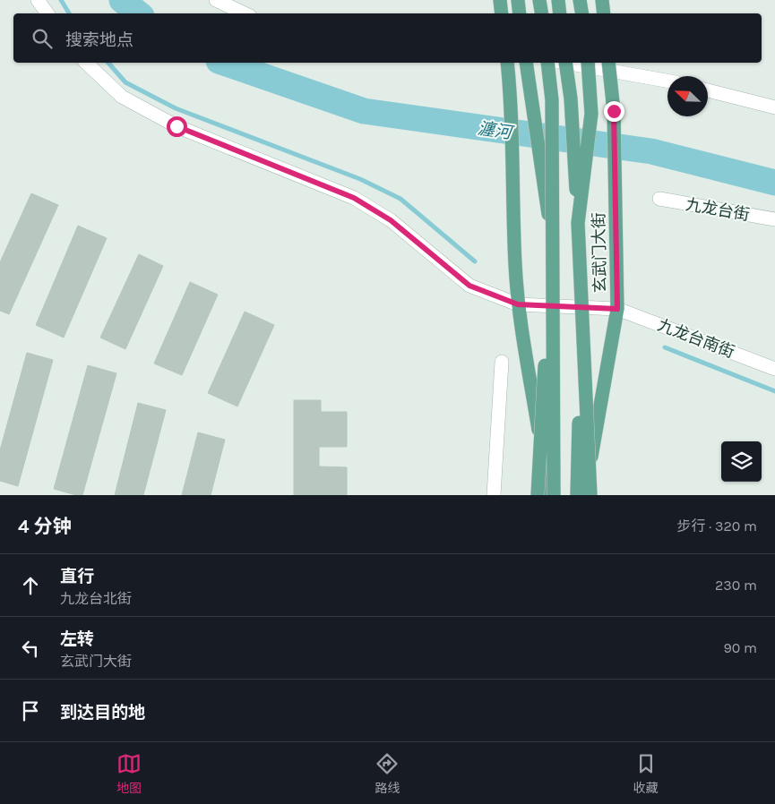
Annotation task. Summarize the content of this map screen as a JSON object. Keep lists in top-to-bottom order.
{
  "streets": {
    "main road": ["玄武门大街"],
    "street": ["九龙台街", "九龙台南街"]
  },
  "crossings": [
    ["玄武门大街", "九龙台南街"]
  ],
  "water": ["瀍河"],
  "north": "top left",
  "page": {
    "search": "搜索地点",
    "heading": ["4 分钟", "步行 · 320 m"],
    "list": [
      ["直行", "九龙台北街", "230 m"],
      ["左转", "玄武门大街", "90 m"],
      "到达目的地"
    ],
    "nav": ["地图", "路线", "收藏"]
  }
}
